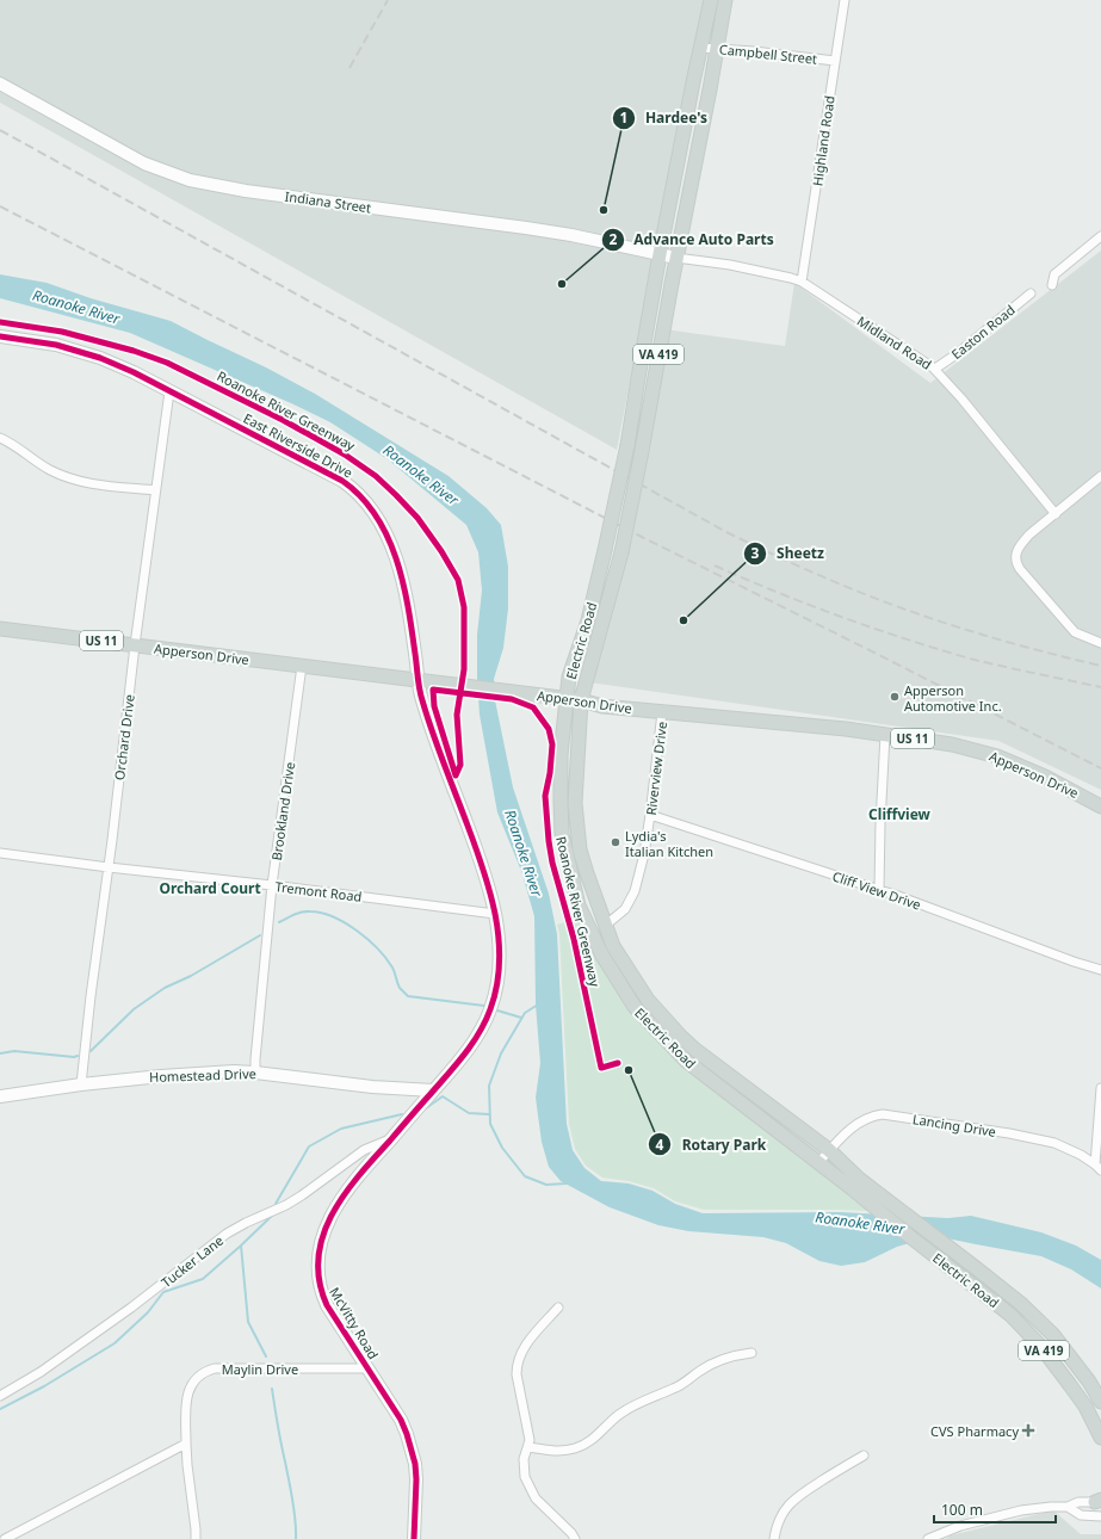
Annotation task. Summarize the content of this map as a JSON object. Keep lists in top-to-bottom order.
{
  "streets": {
    "main road": [
      "VA 419",
      "US 11",
      "Electric Road",
      "Apperson Drive"
    ],
    "street": [
      "Campbell Street",
      "Highland Road",
      "Indiana Street",
      "Easton Road",
      "Midland Road",
      "East Riverside Drive",
      "Orchard Drive",
      "Riverview Drive",
      "Brookland Drive",
      "Cliff View Drive",
      "Tremont Road",
      "Homestead Drive",
      "Lancing Drive",
      "Tucker Lane",
      "McVitty Road",
      "Maylin Drive"
    ],
    "cycle path": ["Roanoke River Greenway"]
  },
  "crossings": [
    ["Campbell Street", "Highland Road"],
    ["Campbell Street", "VA 419"],
    ["Highland Road", "Midland Road"],
    ["Indiana Street", "Midland Road"],
    ["Indiana Street", "VA 419"],
    ["Indiana Street", "Electric Road"],
    ["Easton Road", "Midland Road"],
    ["Midland Road", "VA 419"],
    ["Midland Road", "Electric Road"],
    ["VA 419", "Electric Road"],
    ["East Riverside Drive", "Apperson Drive"],
    ["East Riverside Drive", "Orchard Drive"],
    ["East Riverside Drive", "Tremont Road"],
    ["East Riverside Drive", "Homestead Drive"],
    ["East Riverside Drive", "McVitty Road"],
    ["Electric Road", "Apperson Drive"],
    ["Electric Road", "Riverview Drive"],
    ["Electric Road", "Lancing Drive"],
    ["Apperson Drive", "Orchard Drive"],
    ["Apperson Drive", "Riverview Drive"],
    ["Apperson Drive", "Brookland Drive"],
    ["Orchard Drive", "Tremont Road"],
    ["Orchard Drive", "Homestead Drive"],
    ["Riverview Drive", "Cliff View Drive"],
    ["Brookland Drive", "Tremont Road"],
    ["Brookland Drive", "Homestead Drive"],
    ["Homestead Drive", "McVitty Road"],
    ["Tucker Lane", "McVitty Road"],
    ["McVitty Road", "Maylin Drive"]
  ],
  "districts": ["Cliffview", "Orchard Court"],
  "water": ["Roanoke River"],
  "places": {
    "other": [
      "Hardee's",
      "Advance Auto Parts",
      "Sheetz",
      "Apperson Automotive Inc.",
      "Lydia's Italian Kitchen",
      "Rotary Park"
    ],
    "health": ["CVS Pharmacy"]
  },
  "scale_bar": "100 m"
}
